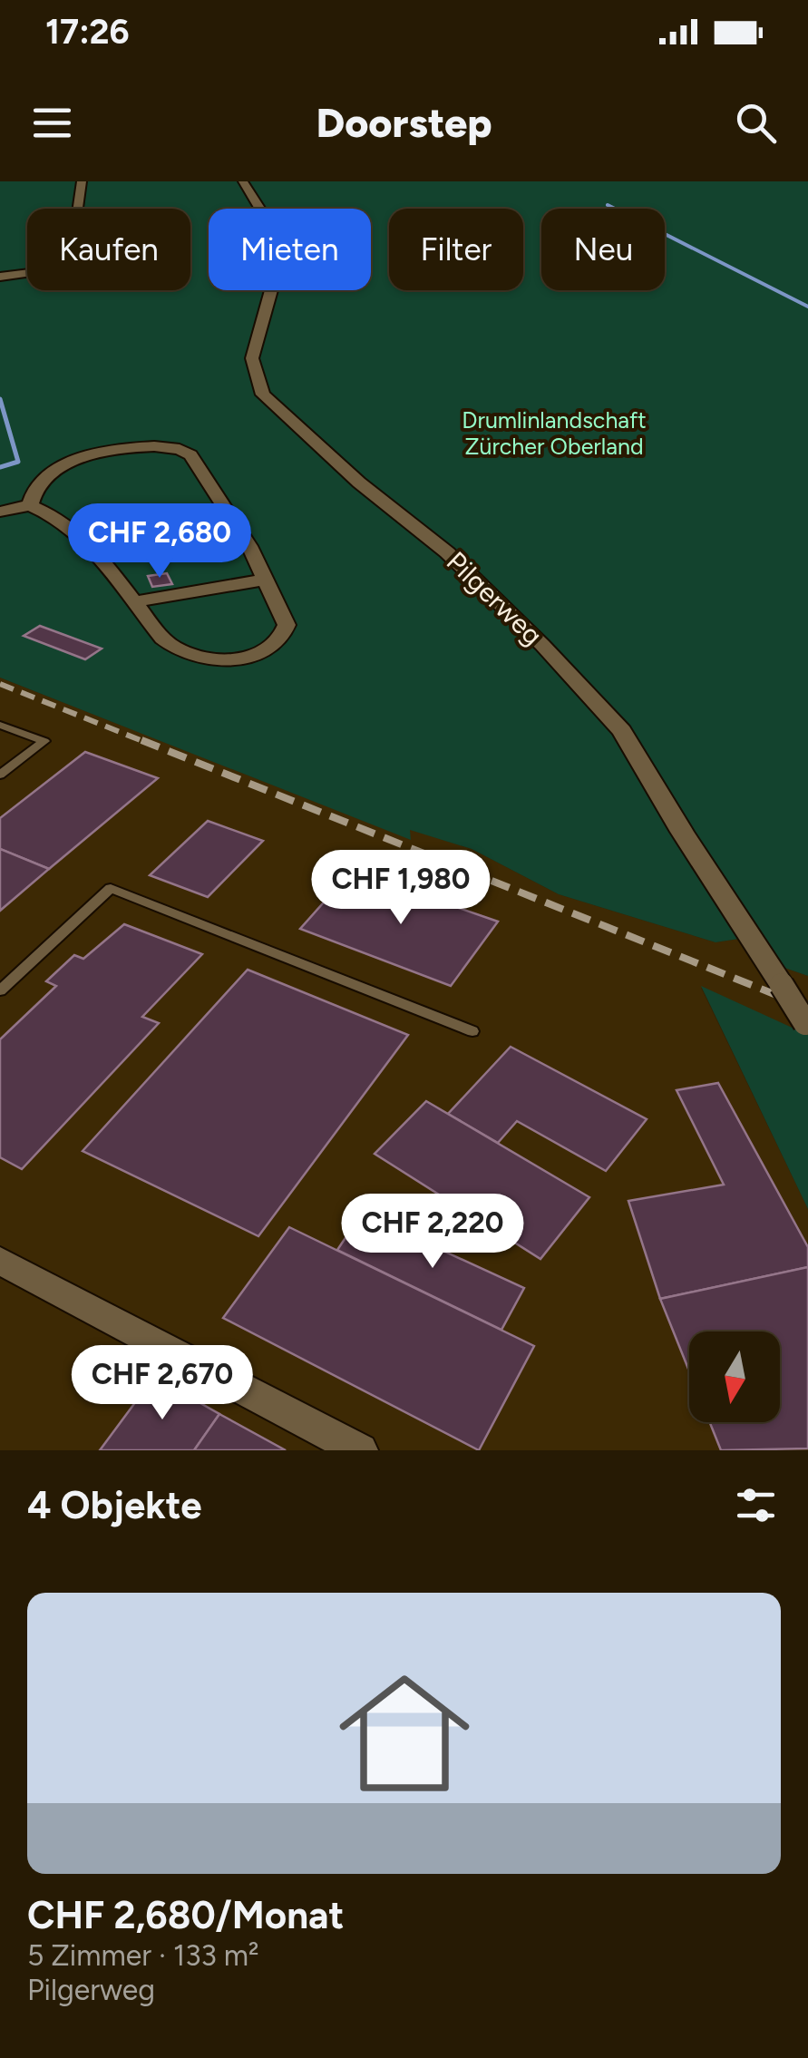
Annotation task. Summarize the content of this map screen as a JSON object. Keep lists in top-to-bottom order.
{
  "streets": {
    "street": ["Pilgerweg"]
  },
  "parks": ["Drumlinlandschaft Zürcher Oberland"],
  "north": "bottom",
  "page": {
    "status": "17:26",
    "header": "Doorstep",
    "chip": [
      "Kaufen",
      "Mieten",
      "Filter",
      "Neu"
    ],
    "price": [
      "CHF 2,680",
      "CHF 1,980",
      "CHF 2,220",
      "CHF 2,670"
    ],
    "heading": "4 Objekte",
    "list": [
      {
        "name": "CHF 2,680/Monat",
        "note": "5 Zimmer · 133 m² · Pilgerweg"
      }
    ]
  }
}
